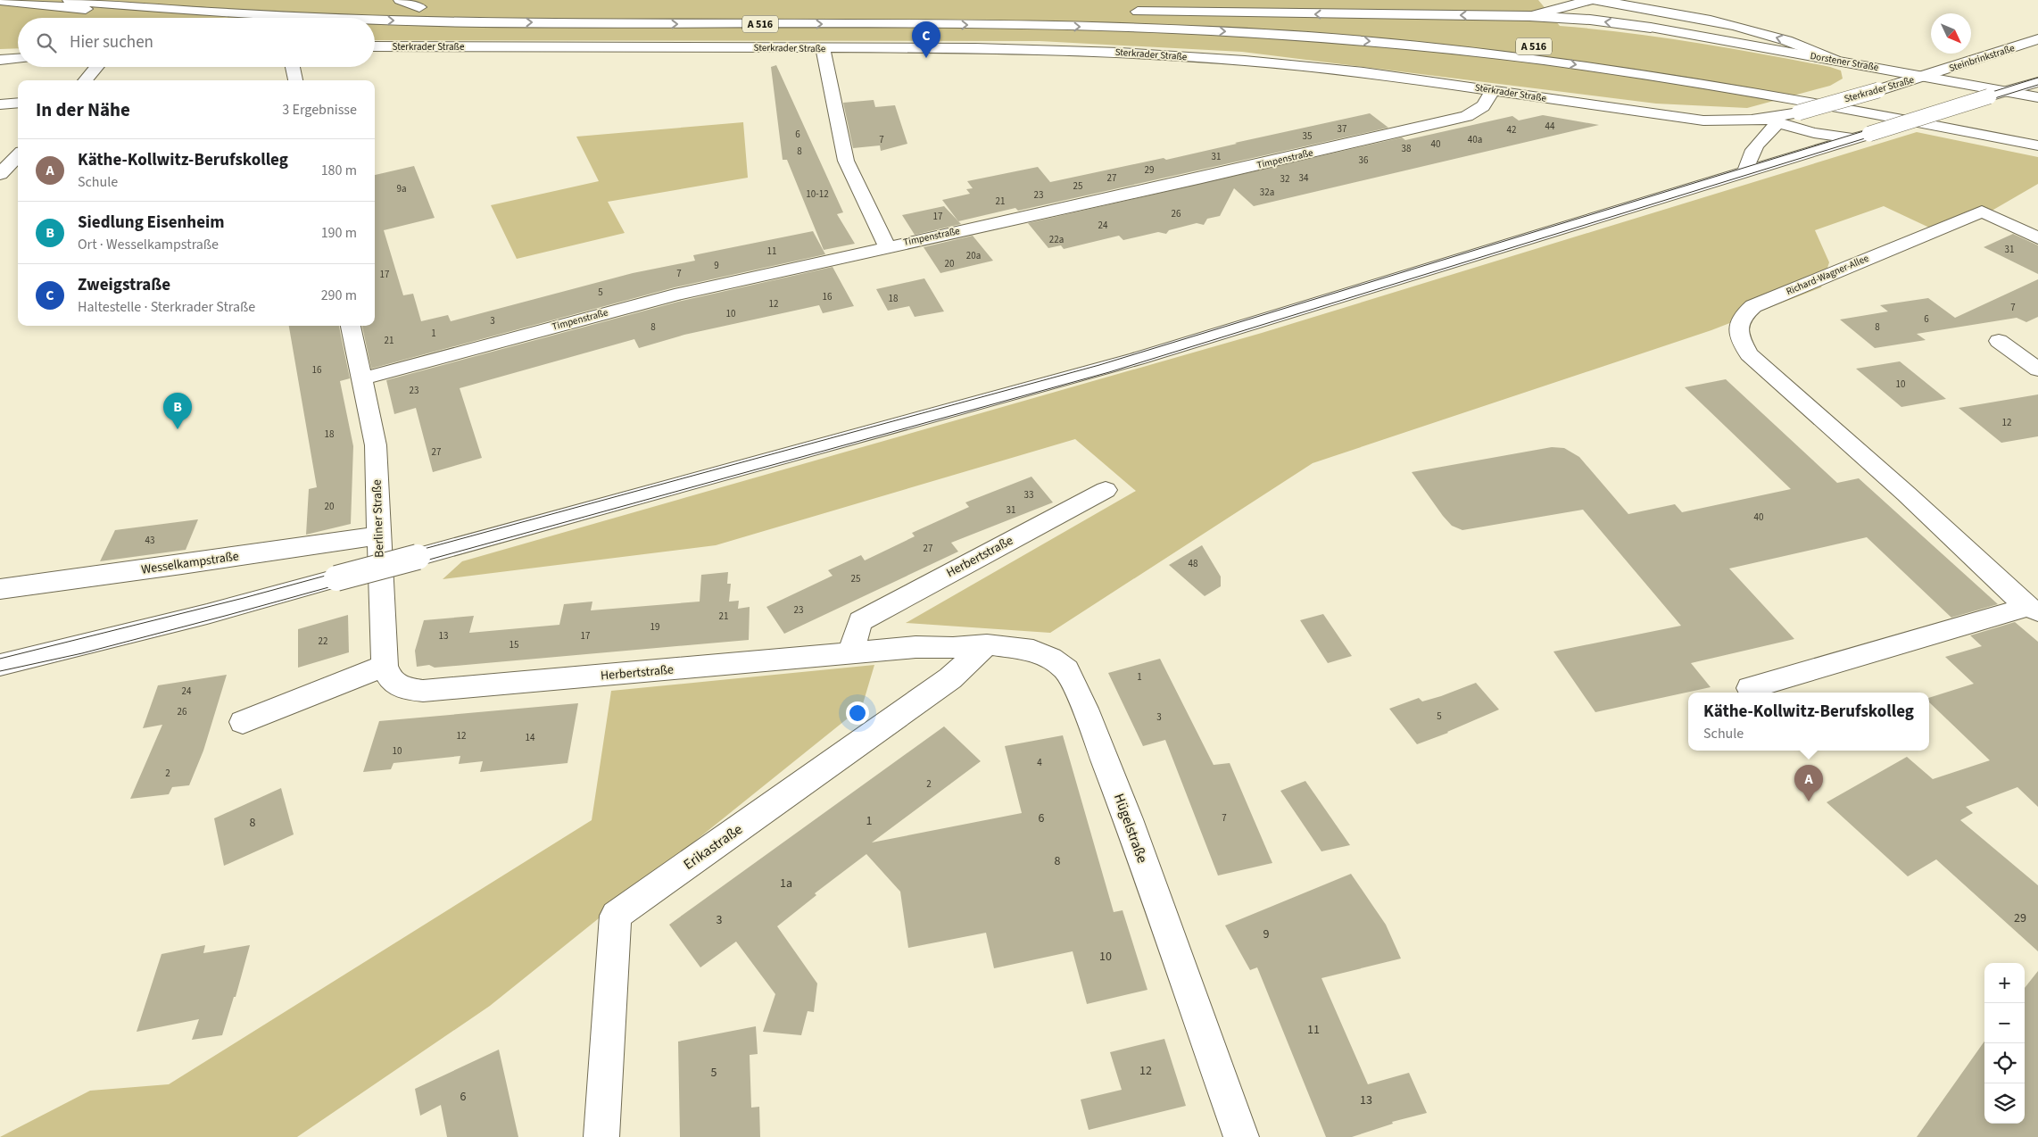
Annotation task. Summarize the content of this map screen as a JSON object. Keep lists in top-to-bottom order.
{
  "streets": {
    "main road": [
      "A 516",
      "Sterkrader Straße",
      "Steinbrinkstraße",
      "Dorstener Straße",
      "Timpenstraße",
      "Richard-Wagner-Allee",
      "Berliner Straße",
      "Herbertstraße",
      "Wesselkampstraße",
      "Hügelstraße",
      "Erikastraße"
    ]
  },
  "crossings": [
    ["Sterkrader Straße", "Steinbrinkstraße"],
    ["Sterkrader Straße", "Dorstener Straße"],
    ["Sterkrader Straße", "Timpenstraße"],
    ["Steinbrinkstraße", "Dorstener Straße"],
    ["Timpenstraße", "Berliner Straße"],
    ["Berliner Straße", "Herbertstraße"],
    ["Berliner Straße", "Wesselkampstraße"],
    ["Herbertstraße", "Hügelstraße"],
    ["Hügelstraße", "Erikastraße"]
  ],
  "house_numbers": [
    "44",
    "37",
    "42",
    "6",
    "35",
    "7",
    "40a",
    "40",
    "38",
    "8",
    "31",
    "36",
    "29",
    "27",
    "34",
    "32",
    "25",
    "9a",
    "32a",
    "10-12",
    "23",
    "21",
    "26",
    "17",
    "24",
    "22a",
    "31",
    "11",
    "20a",
    "20",
    "9",
    "7",
    "17",
    "5",
    "16",
    "18",
    "12",
    "7",
    "10",
    "6",
    "3",
    "8",
    "8",
    "1",
    "21",
    "16",
    "10",
    "23",
    "12",
    "18",
    "27",
    "33",
    "20",
    "31",
    "40",
    "43",
    "27",
    "48",
    "25",
    "23",
    "21",
    "19",
    "13",
    "17",
    "22",
    "15",
    "1",
    "24",
    "26",
    "5",
    "3",
    "12",
    "14",
    "10",
    "4",
    "2",
    "2",
    "7",
    "6",
    "1",
    "8",
    "8",
    "1a",
    "29",
    "3",
    "9",
    "10",
    "11",
    "12",
    "5",
    "6",
    "13"
  ],
  "north": "bottom right",
  "page": {
    "search": "Hier suchen",
    "pins": ["C", "B", "A"],
    "heading": ["In der Nähe", "3 Ergebnisse"],
    "list": [
      {
        "mark": "A",
        "name": "Käthe-Kollwitz-Berufskolleg",
        "note": "Schule",
        "value": "180 m"
      },
      {
        "mark": "B",
        "name": "Siedlung Eisenheim",
        "note": "Ort · Wesselkampstraße",
        "value": "190 m"
      },
      {
        "mark": "C",
        "name": "Zweigstraße",
        "note": "Haltestelle · Sterkrader Straße",
        "value": "290 m"
      }
    ],
    "popup": ["Käthe-Kollwitz-Berufskolleg", "Schule"],
    "map_buttons": ["+", "−"]
  }
}
